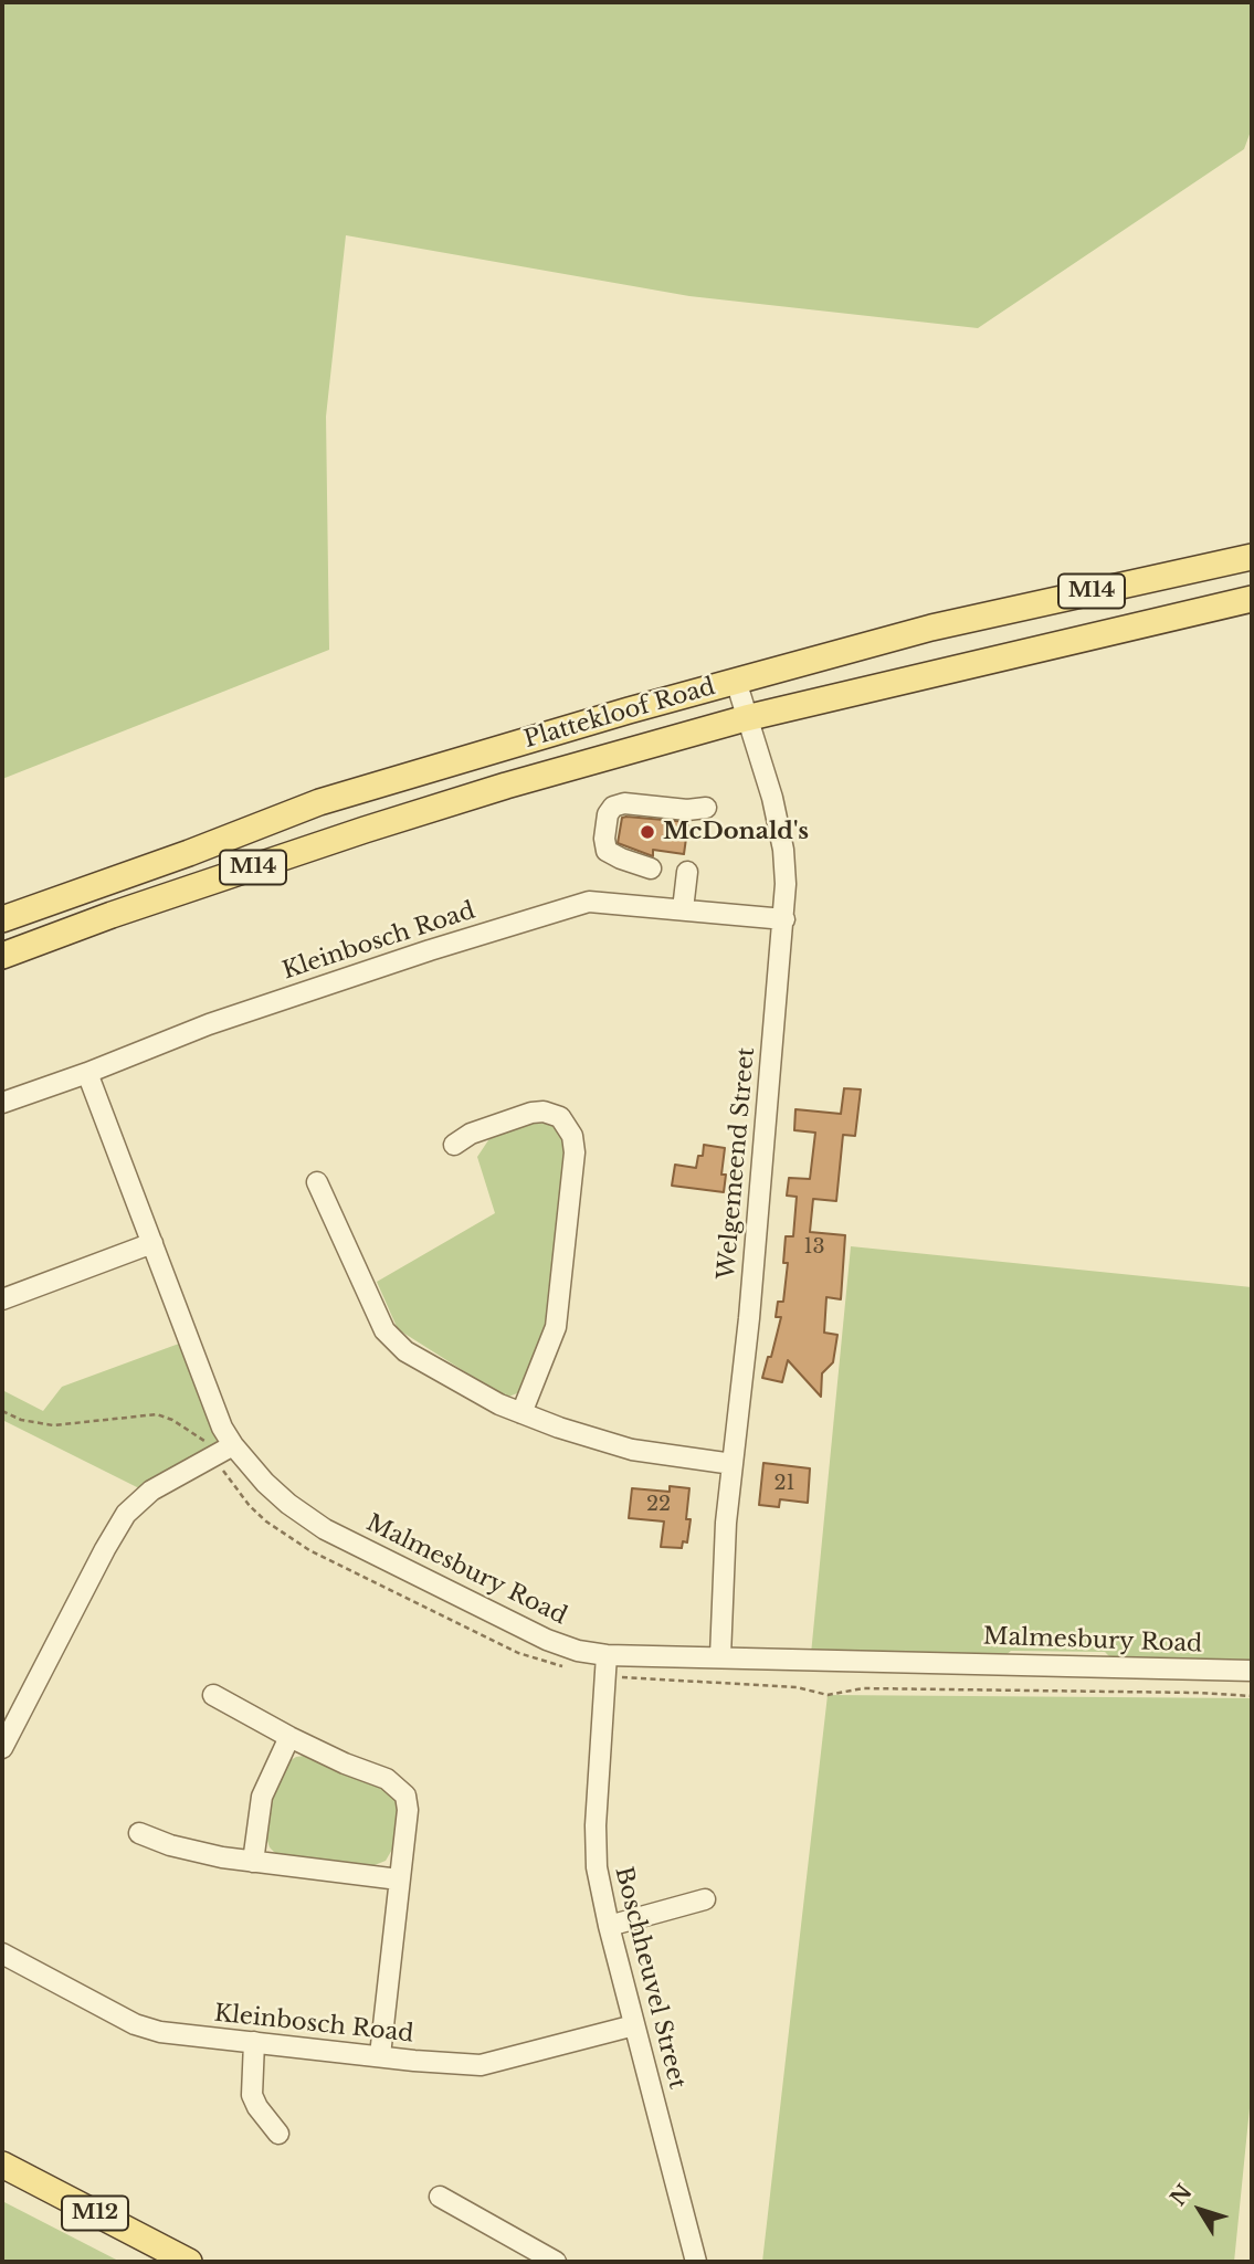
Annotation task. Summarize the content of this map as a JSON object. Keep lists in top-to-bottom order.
{
  "streets": {
    "main road": ["M14", "Plattekloof Road", "M12"],
    "street": [
      "Kleinbosch Road",
      "Welgemeend Street",
      "Malmesbury Road",
      "Boschheuvel Street"
    ]
  },
  "crossings": [
    ["Plattekloof Road", "Welgemeend Street"],
    ["Kleinbosch Road", "Welgemeend Street"],
    ["Kleinbosch Road", "Malmesbury Road"],
    ["Kleinbosch Road", "Boschheuvel Street"],
    ["Welgemeend Street", "Malmesbury Road"],
    ["Malmesbury Road", "Boschheuvel Street"]
  ],
  "places": ["McDonald's"],
  "house_numbers": ["13", "21", "22"],
  "north": "top left"
}
